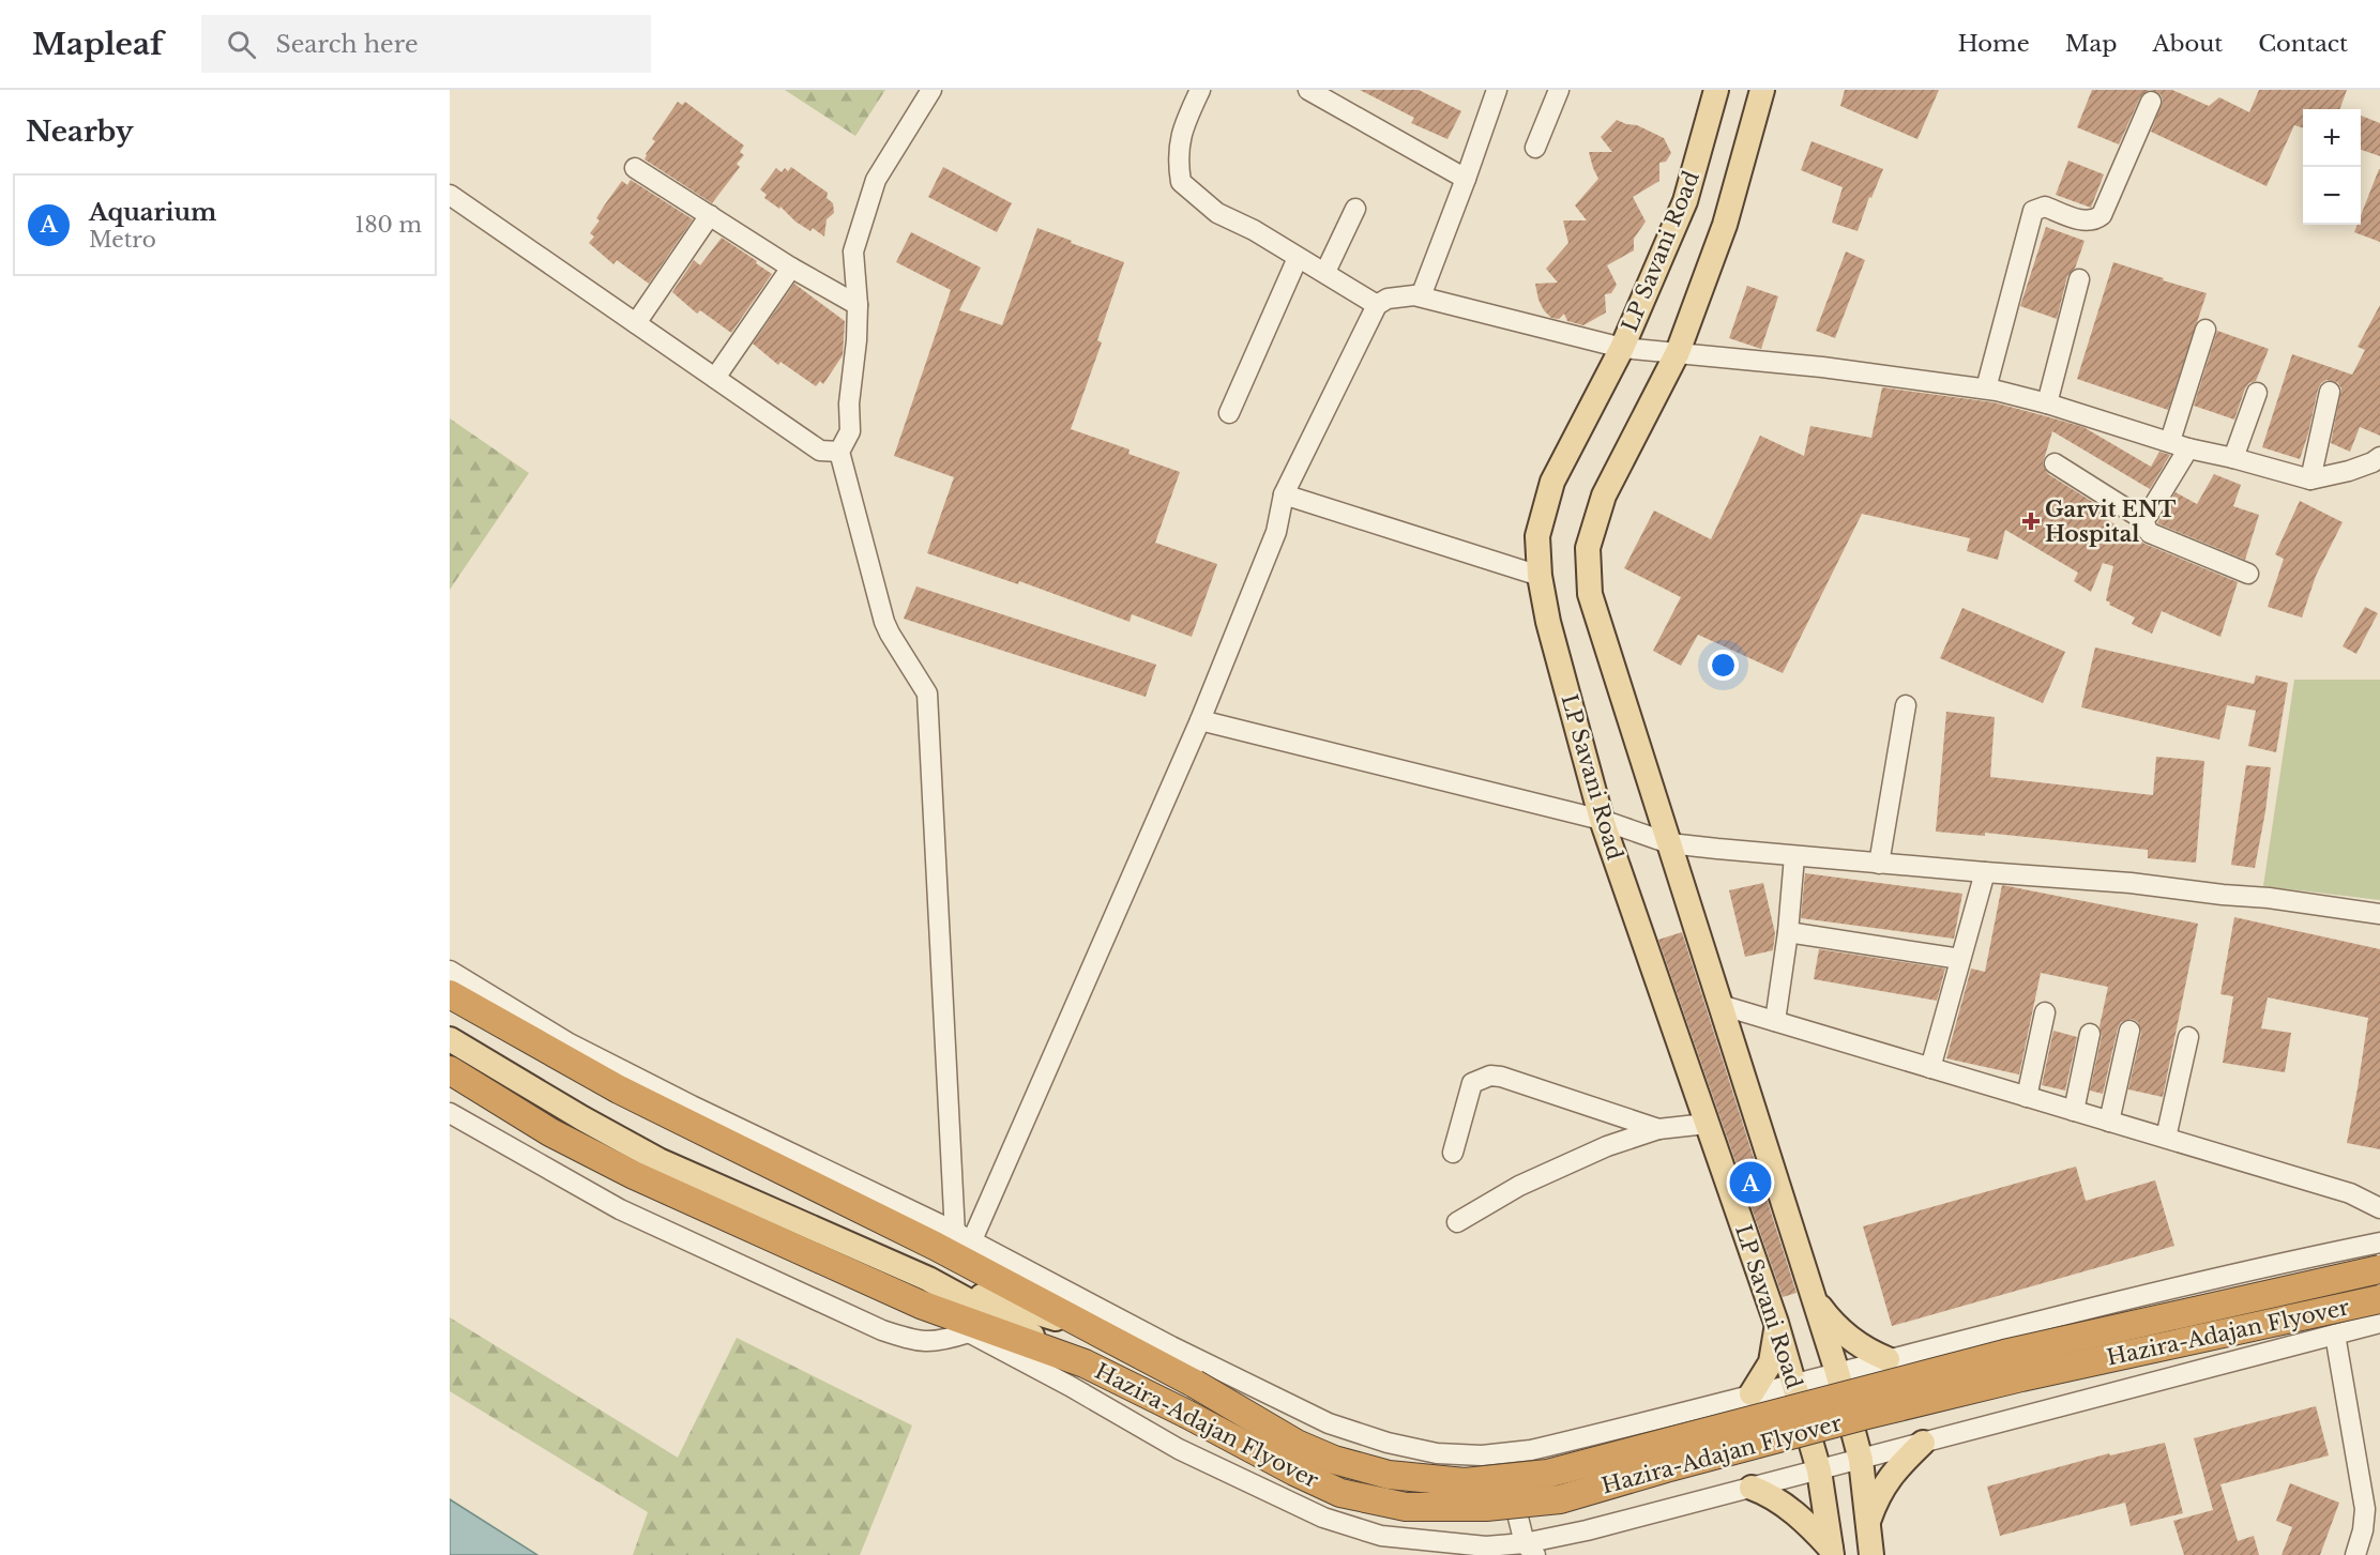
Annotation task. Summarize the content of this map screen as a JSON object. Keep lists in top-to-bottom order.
{
  "streets": {
    "highway": ["Hazira-Adajan Flyover"],
    "main road": ["LP Savani Road"]
  },
  "places": {
    "health": ["Garvit ENT Hospital"]
  },
  "page": {
    "header": "Mapleaf",
    "search": "Search here",
    "nav": [
      "Home",
      "Map",
      "About",
      "Contact"
    ],
    "heading": "Nearby",
    "map_buttons": ["+", "−"],
    "list": [
      {
        "mark": "A",
        "name": "Aquarium",
        "note": "Metro",
        "value": "180 m"
      }
    ],
    "pins": "A"
  }
}
